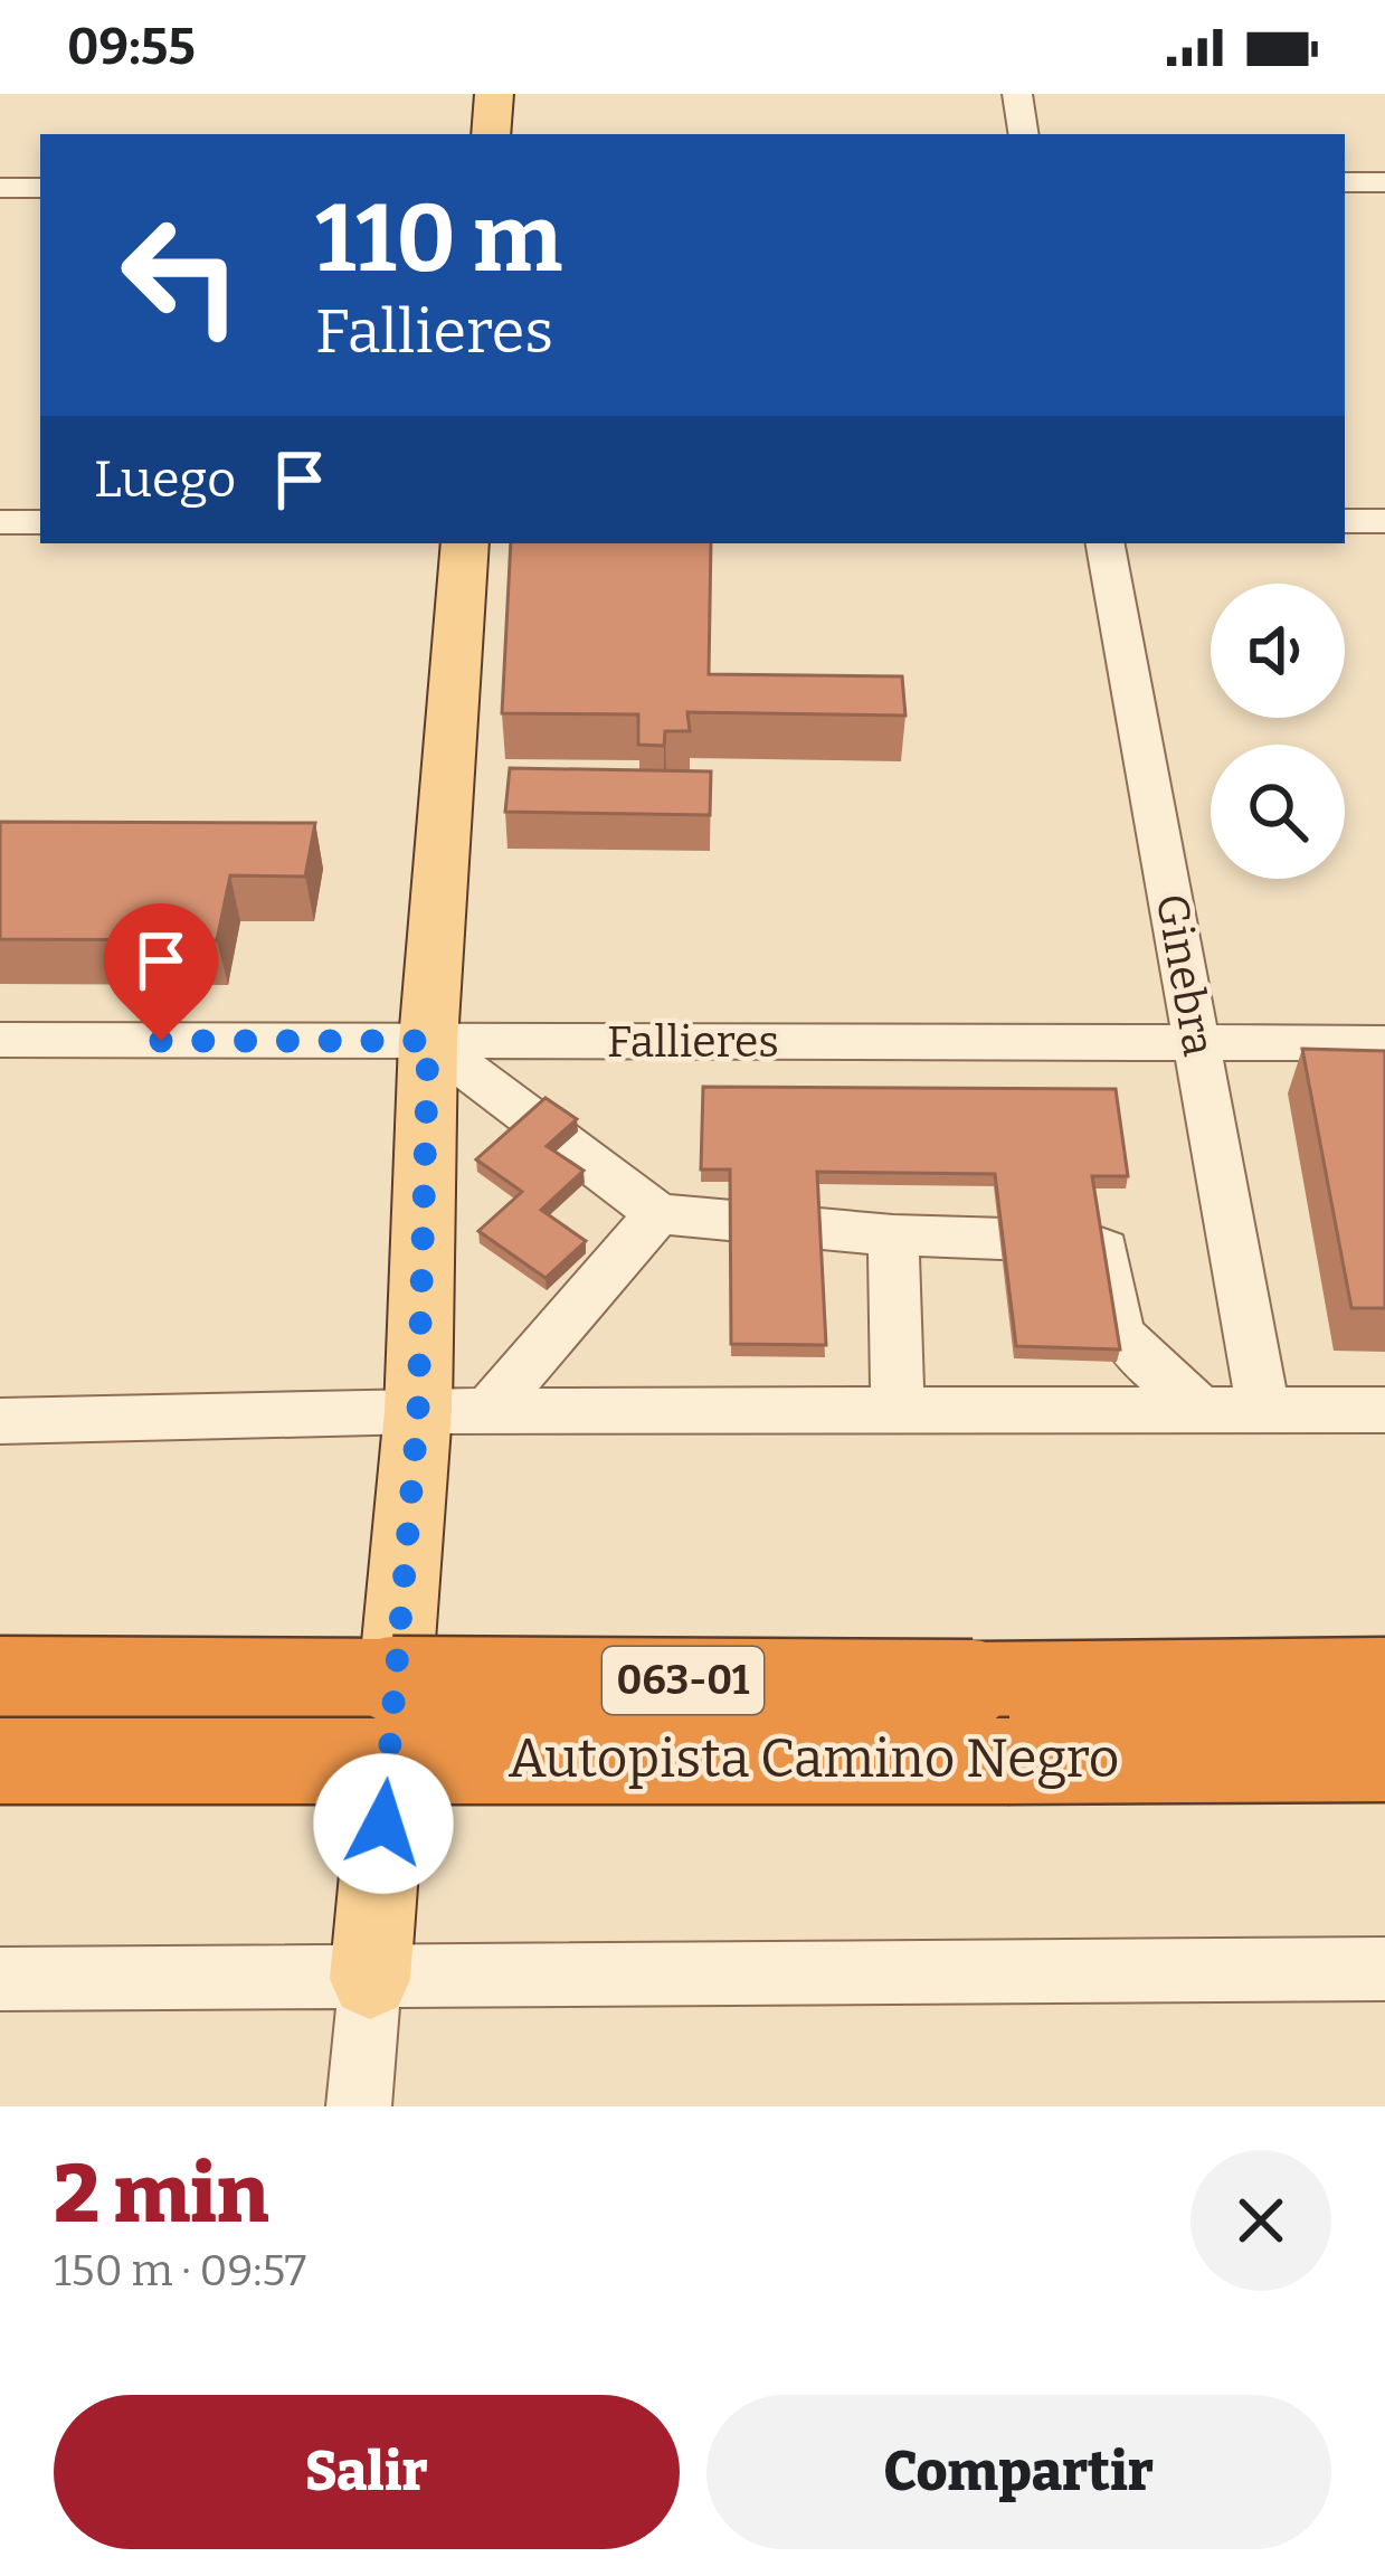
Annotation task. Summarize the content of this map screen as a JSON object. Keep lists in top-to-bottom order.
{
  "streets": {
    "highway": ["063-01", "Autopista Camino Negro"],
    "street": ["Ginebra", "Fallieres"]
  },
  "crossings": [
    ["Ginebra", "Fallieres"]
  ],
  "page": {
    "status": "09:55",
    "turn": ["110 m", "Fallieres"],
    "then": "Luego",
    "heading": ["2 min", "150 m · 09:57"],
    "buttons": ["Salir", "Compartir"]
  }
}
